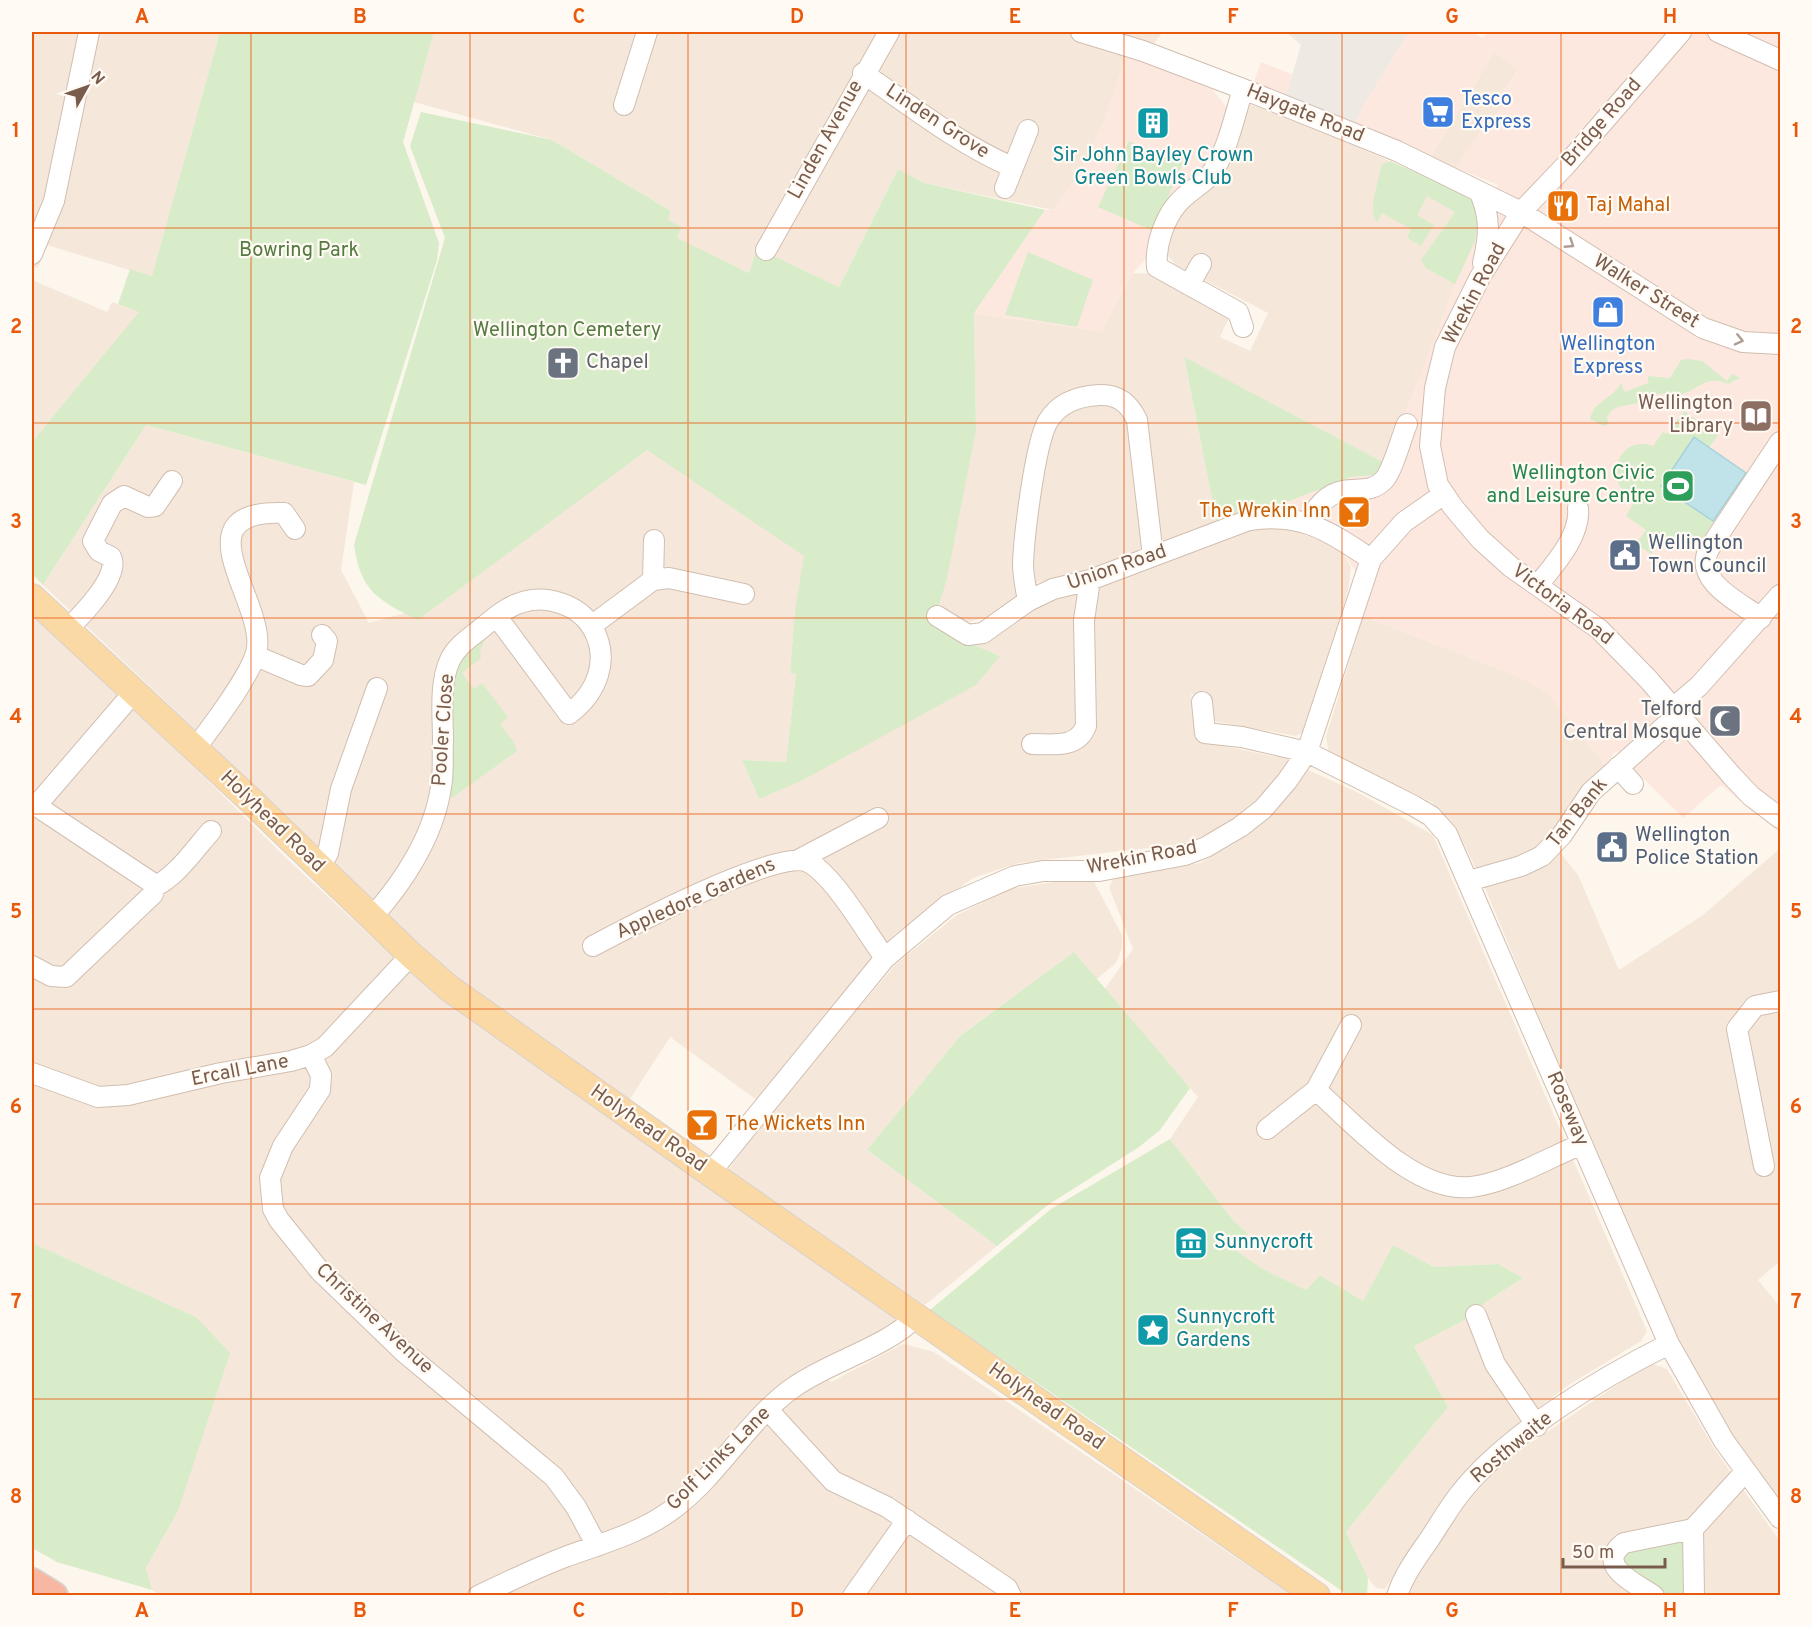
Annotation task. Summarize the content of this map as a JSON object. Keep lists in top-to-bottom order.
{
  "streets": {
    "main road": ["Holyhead Road"],
    "street": [
      "Haygate Road",
      "Linden Grove",
      "Bridge Road",
      "Linden Avenue",
      "Walker Street",
      "Wrekin Road",
      "Union Road",
      "Victoria Road",
      "Pooler Close",
      "Tan Bank",
      "Appledore Gardens",
      "Ercall Lane",
      "Roseway",
      "Christine Avenue",
      "Rosthwaite",
      "Golf Links Lane"
    ]
  },
  "crossings": [
    ["Haygate Road", "Bridge Road"],
    ["Haygate Road", "Walker Street"],
    ["Haygate Road", "Wrekin Road"],
    ["Linden Grove", "Linden Avenue"],
    ["Bridge Road", "Walker Street"],
    ["Bridge Road", "Wrekin Road"],
    ["Walker Street", "Wrekin Road"],
    ["Wrekin Road", "Union Road"],
    ["Wrekin Road", "Victoria Road"],
    ["Wrekin Road", "Holyhead Road"],
    ["Wrekin Road", "Appledore Gardens"],
    ["Wrekin Road", "Roseway"],
    ["Pooler Close", "Holyhead Road"],
    ["Tan Bank", "Roseway"],
    ["Holyhead Road", "Ercall Lane"],
    ["Holyhead Road", "Golf Links Lane"],
    ["Ercall Lane", "Christine Avenue"],
    ["Roseway", "Rosthwaite"],
    ["Christine Avenue", "Golf Links Lane"]
  ],
  "one_way": ["Walker Street"],
  "parks": ["Bowring Park", "Wellington Cemetery"],
  "places": {
    "supermarket": ["Tesco Express"],
    "building": ["Sir John Bayley Crown Green Bowls Club"],
    "restaurant": ["Taj Mahal"],
    "shop": ["Wellington Express"],
    "church": ["Chapel"],
    "library": ["Wellington Library"],
    "sports": ["Wellington Civic and Leisure Centre"],
    "bar": ["The Wrekin Inn", "The Wickets Inn"],
    "public building": ["Wellington Town Council", "Wellington Police Station"],
    "mosque": ["Telford Central Mosque"],
    "museum": ["Sunnycroft"],
    "place": ["Sunnycroft Gardens"]
  },
  "scale_bar": "50 m",
  "north": "top right",
  "grid": {
    "columns": [
      "A",
      "B",
      "C",
      "D",
      "E",
      "F",
      "G",
      "H"
    ],
    "rows": [
      "1",
      "2",
      "3",
      "4",
      "5",
      "6",
      "7",
      "8"
    ]
  }
}
